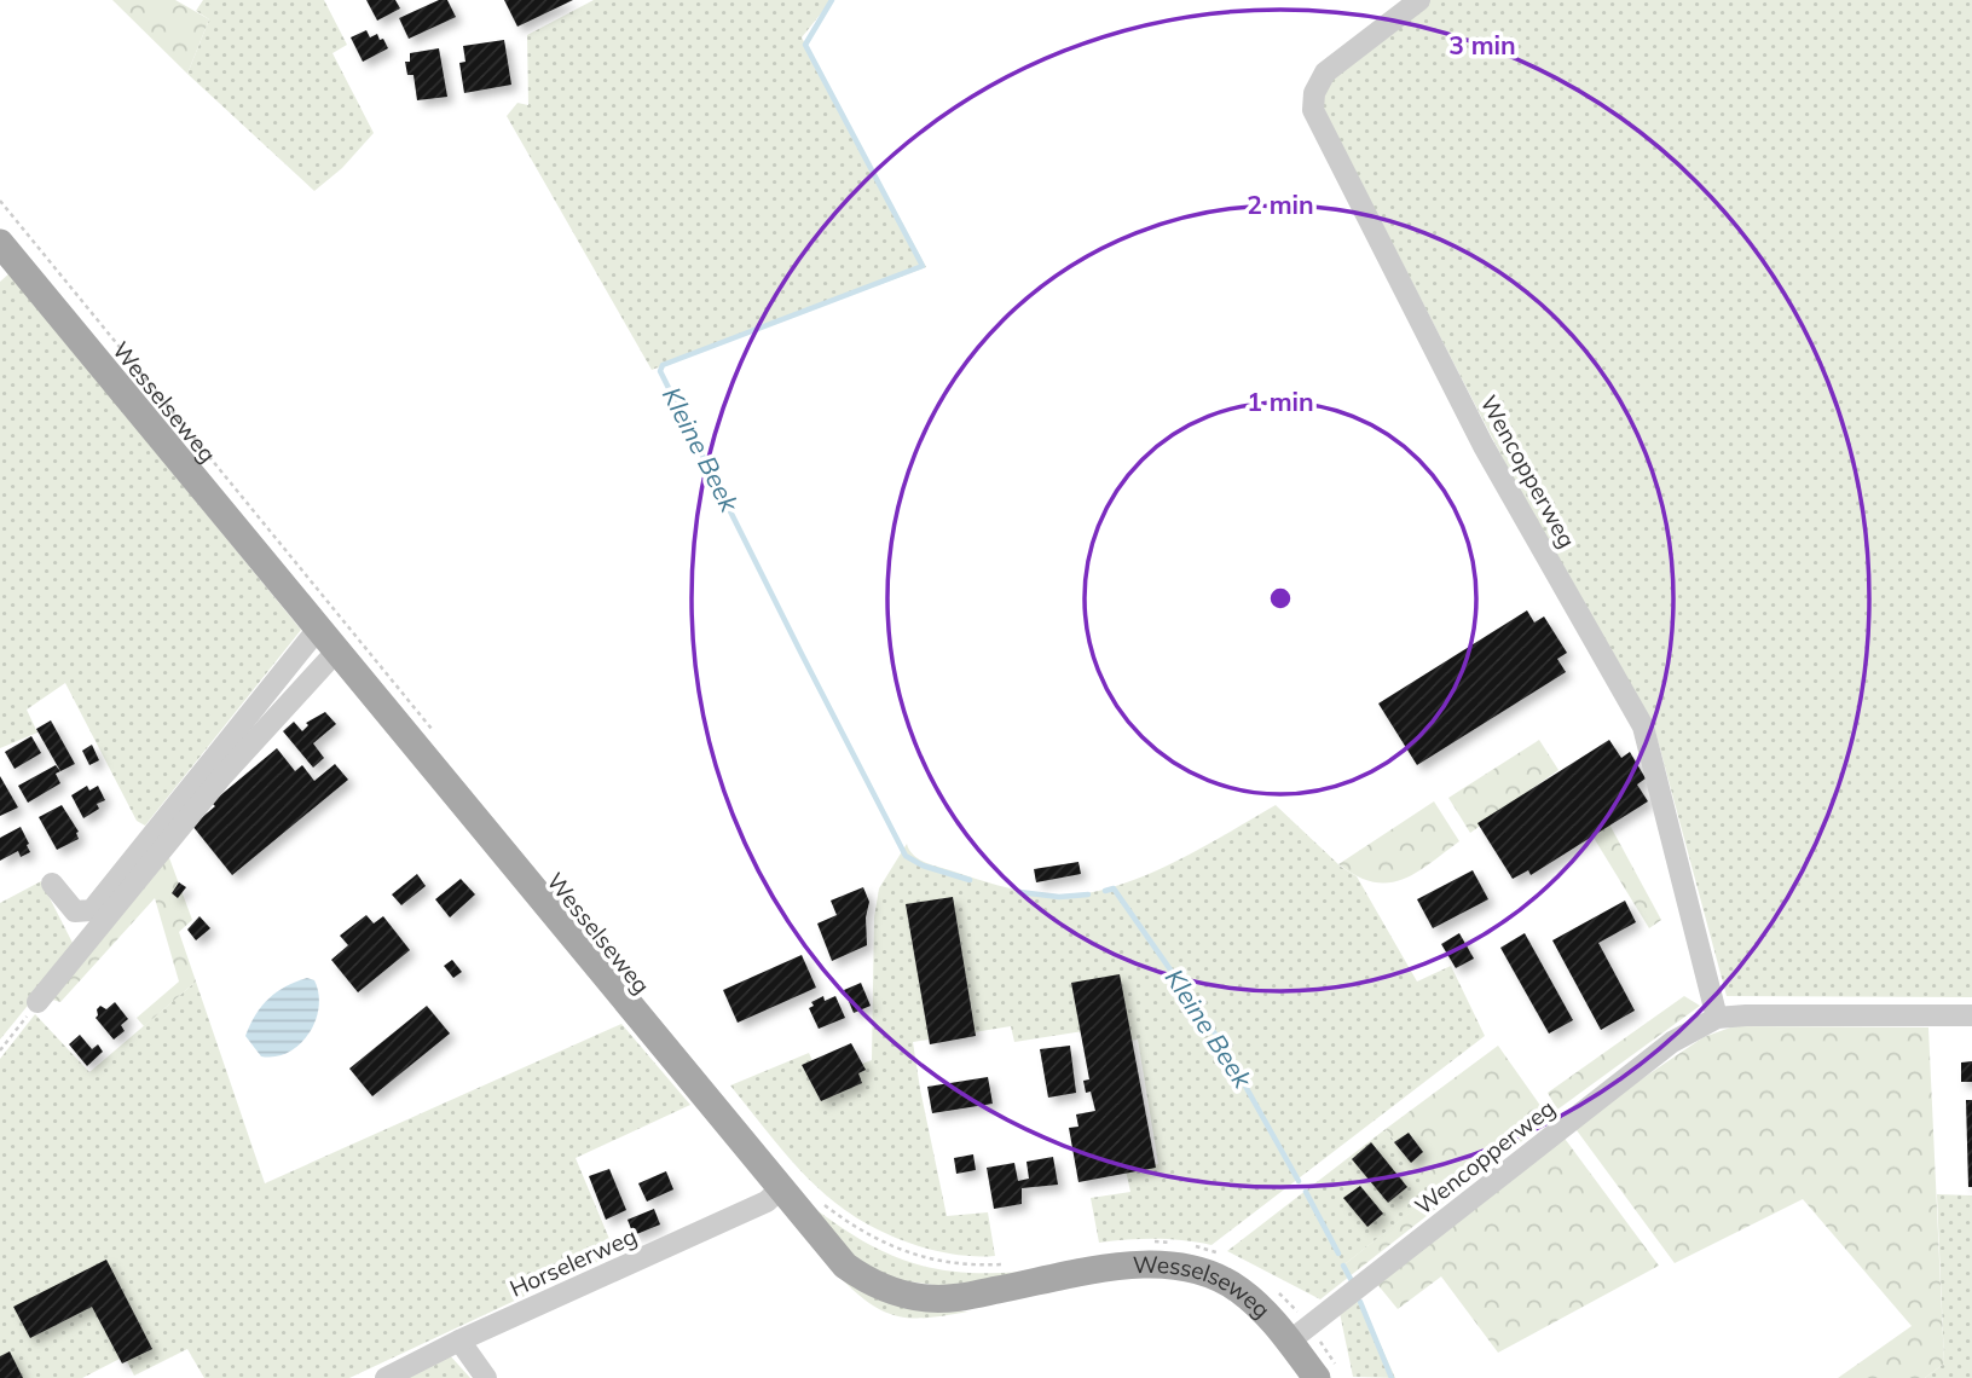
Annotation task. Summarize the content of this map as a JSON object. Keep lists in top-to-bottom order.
{
  "streets": {
    "main road": ["Wesselseweg"],
    "street": ["Wencopperweg", "Horselerweg"]
  },
  "crossings": [
    ["Wesselseweg", "Wencopperweg"],
    ["Wesselseweg", "Horselerweg"]
  ],
  "water": ["Kleine Beek"],
  "rings": ["3 min", "2 min", "1 min"]
}
